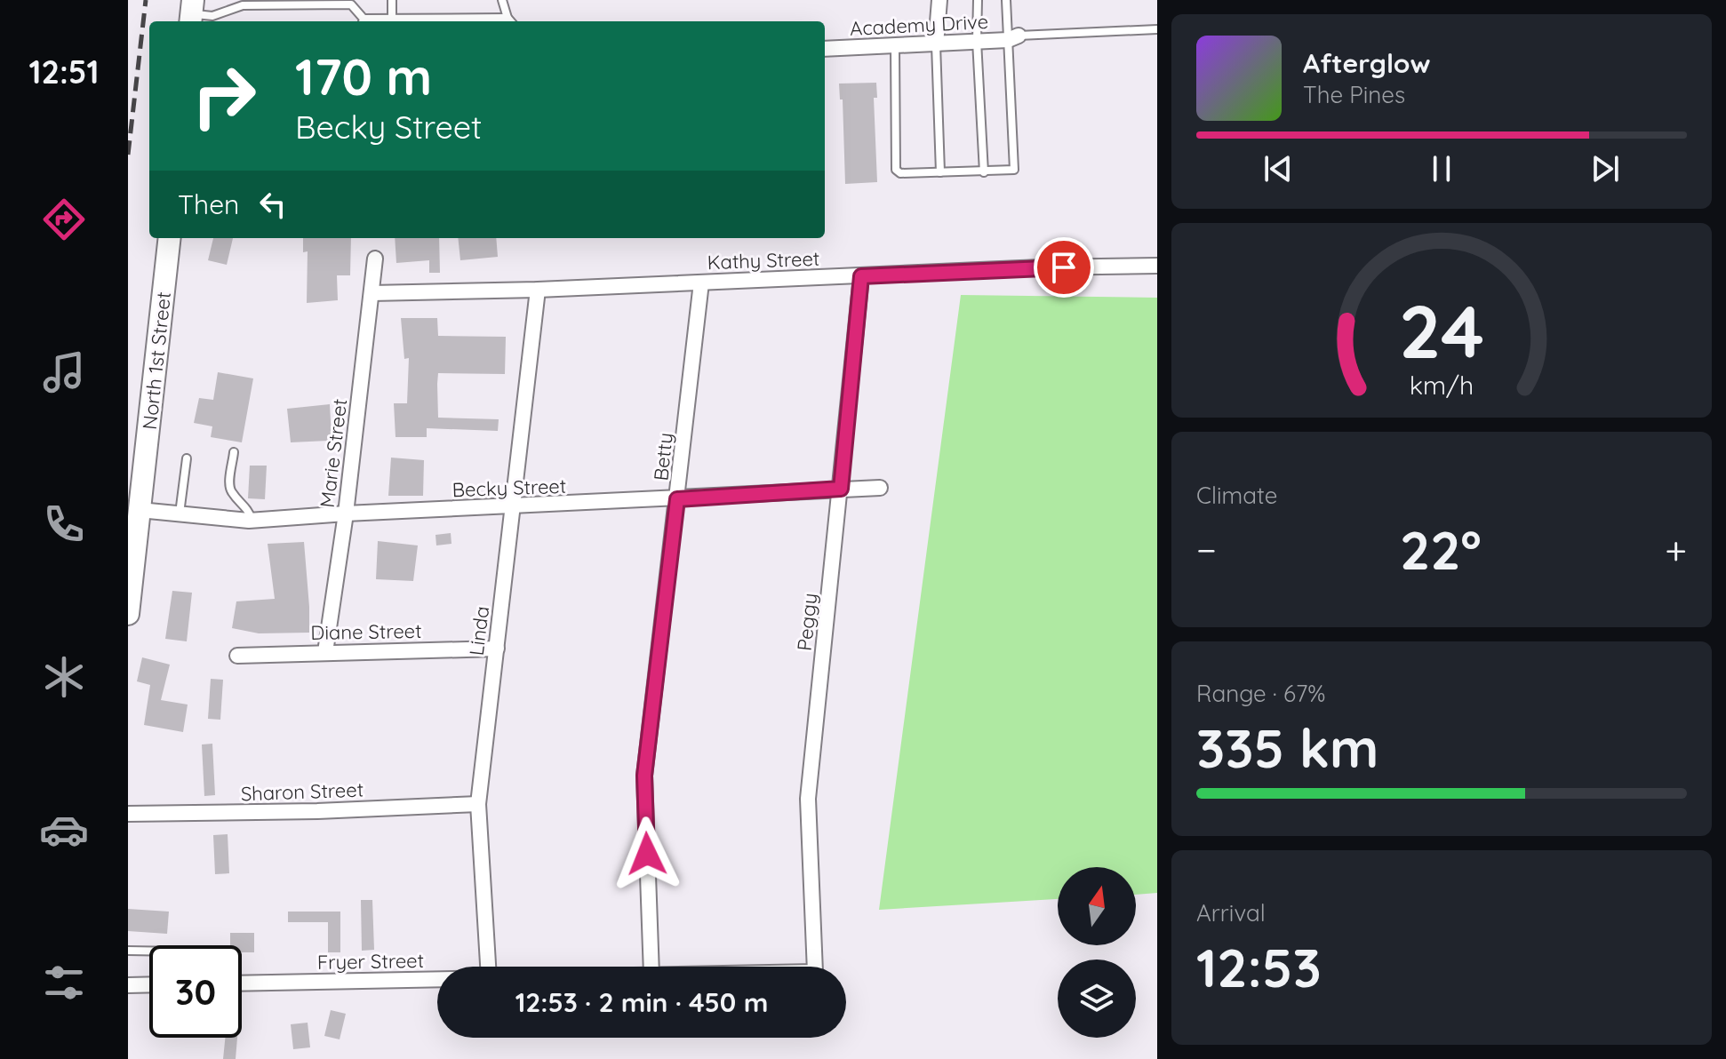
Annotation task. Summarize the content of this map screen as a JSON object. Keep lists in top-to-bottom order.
{
  "streets": {
    "street": [
      "Academy Drive",
      "Kathy Street",
      "North 1st Street",
      "Marie Street",
      "Betty",
      "Becky Street",
      "Peggy",
      "Linda",
      "Diane Street",
      "Sharon Street",
      "Fryer Street"
    ]
  },
  "crossings": [
    ["Kathy Street", "Marie Street"],
    ["Kathy Street", "Betty"],
    ["Kathy Street", "Peggy"],
    ["Kathy Street", "Linda"],
    ["North 1st Street", "Becky Street"],
    ["Marie Street", "Becky Street"],
    ["Marie Street", "Diane Street"],
    ["Betty", "Becky Street"],
    ["Becky Street", "Peggy"],
    ["Becky Street", "Linda"],
    ["Linda", "Diane Street"],
    ["Linda", "Sharon Street"]
  ],
  "north": "top",
  "page": {
    "tabs": "12:51",
    "turn": ["170 m", "Becky Street"],
    "song": ["Afterglow", "The Pines"],
    "then": "Then",
    "tile": [
      "Climate",
      ["Range · 67%", "335 km"],
      ["Arrival", "12:53"]
    ],
    "heat": ["−", "22°", "+"],
    "limit": "30",
    "trip": "12:53 · 2 min · 450 m",
    "gauge": ["24", "km/h"]
  }
}
